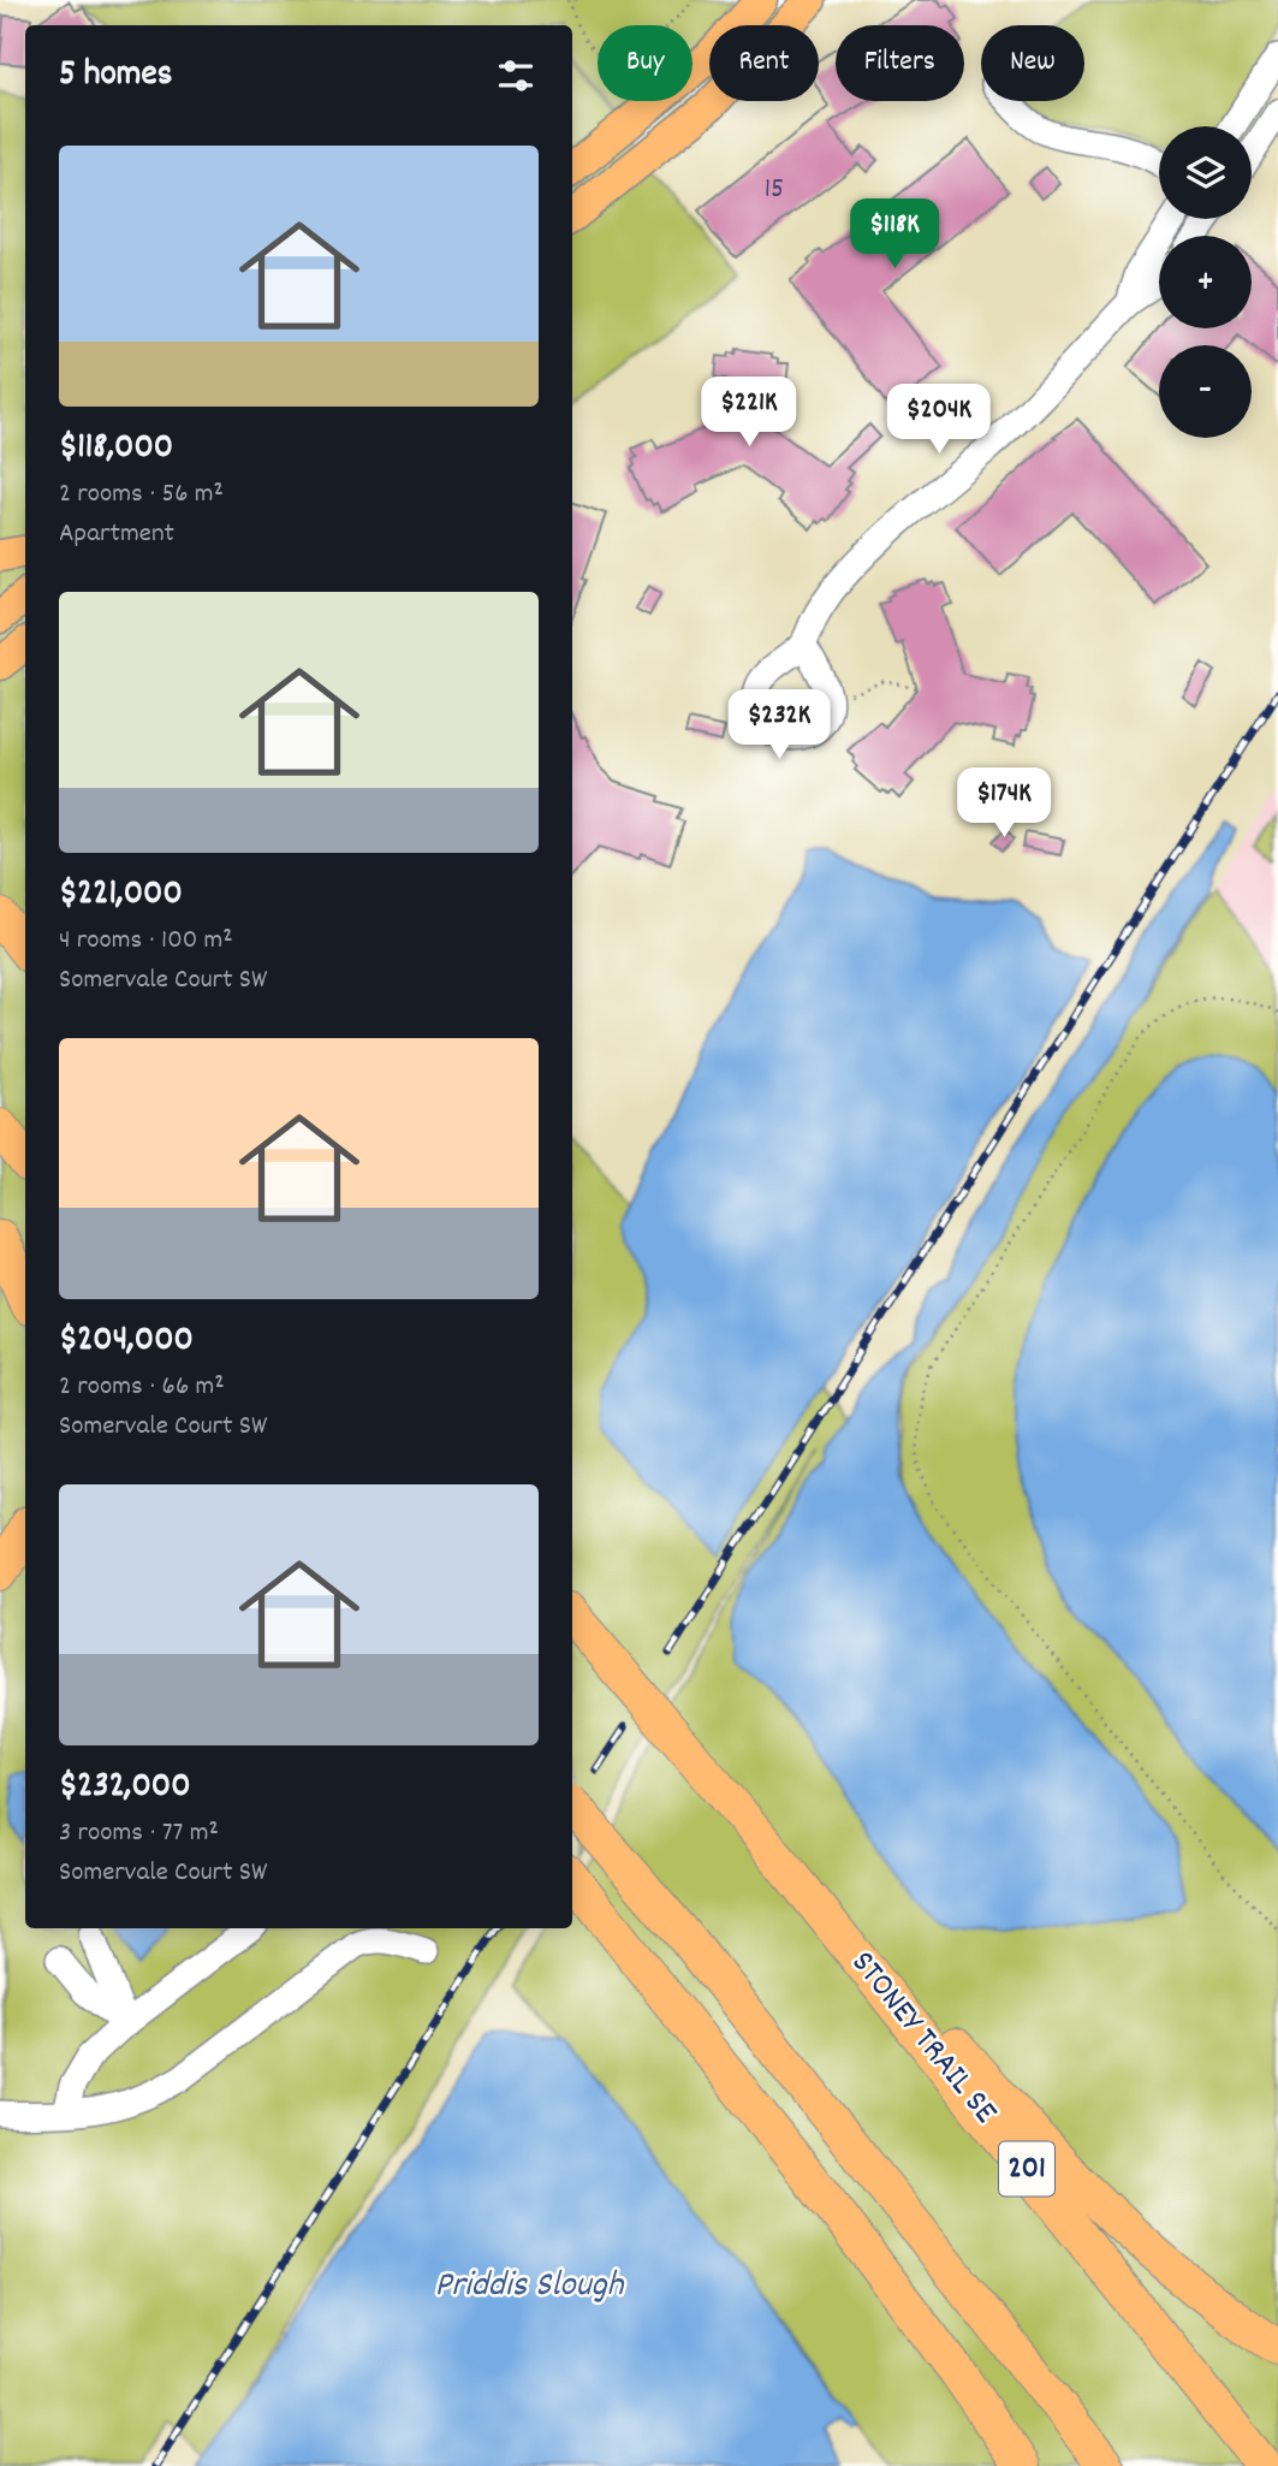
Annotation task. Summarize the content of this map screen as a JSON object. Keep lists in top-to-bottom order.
{
  "streets": {
    "highway": ["STONEY TRAIL SE", "201"]
  },
  "water": ["Priddis Slough"],
  "house_numbers": ["15"],
  "page": {
    "chip": [
      "Buy",
      "Rent",
      "Filters",
      "New"
    ],
    "heading": "5 homes",
    "map_buttons": ["+", "−"],
    "list": [
      {
        "name": "$118,000",
        "note": "2 rooms · 56 m² · Apartment"
      },
      {
        "name": "$221,000",
        "note": "4 rooms · 100 m² · Somervale Court SW"
      },
      {
        "name": "$204,000",
        "note": "2 rooms · 66 m² · Somervale Court SW"
      },
      {
        "name": "$232,000",
        "note": "3 rooms · 77 m² · Somervale Court SW"
      }
    ],
    "price": [
      "$118K",
      "$221K",
      "$204K",
      "$232K",
      "$174K"
    ]
  }
}
